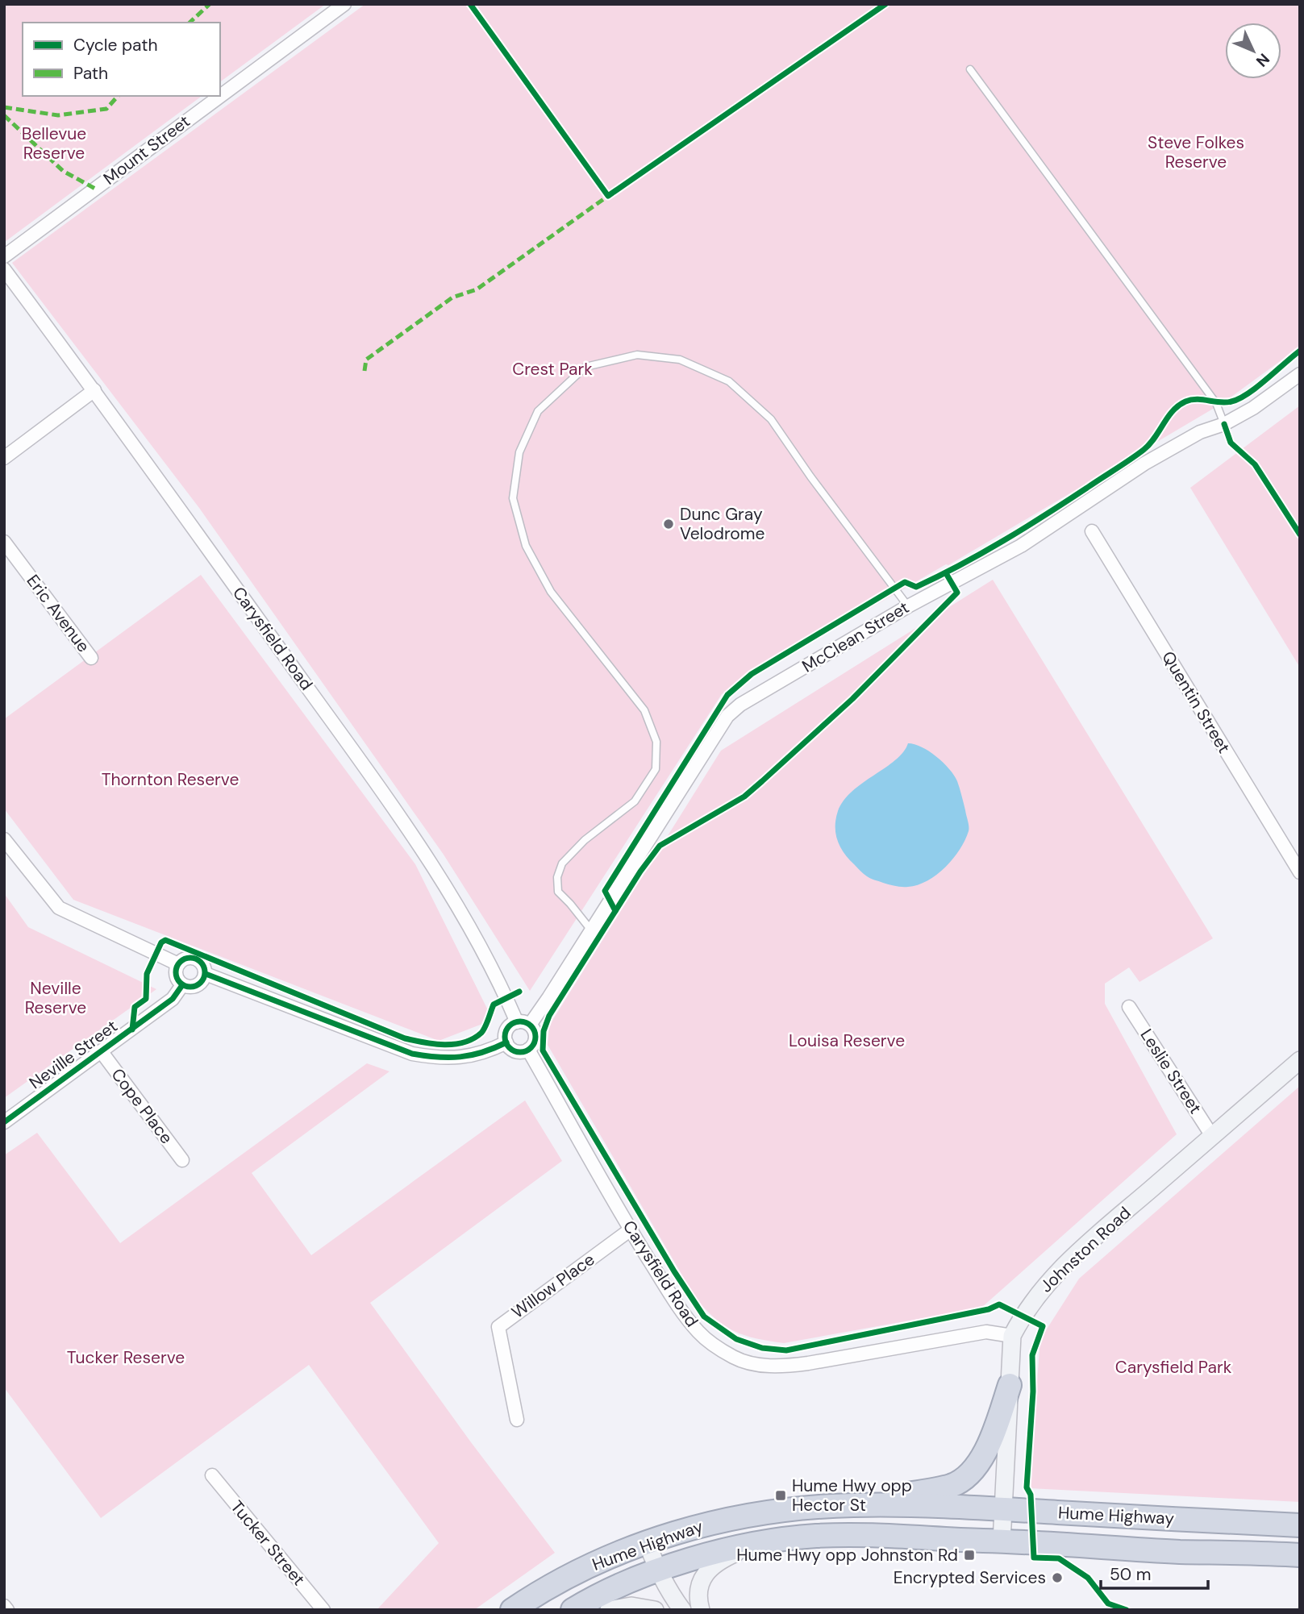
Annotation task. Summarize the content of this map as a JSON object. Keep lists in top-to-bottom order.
{
  "streets": {
    "highway": ["Hume Highway"],
    "street": [
      "Mount Street",
      "Eric Avenue",
      "McClean Street",
      "Carysfield Road",
      "Quentin Street",
      "Neville Street",
      "Leslie Street",
      "Cope Place",
      "Johnston Road",
      "Willow Place",
      "Tucker Street"
    ]
  },
  "crossings": [
    ["McClean Street", "Carysfield Road"],
    ["Carysfield Road", "Johnston Road"],
    ["Carysfield Road", "Willow Place"],
    ["Neville Street", "Cope Place"],
    ["Leslie Street", "Johnston Road"],
    ["Johnston Road", "Hume Highway"]
  ],
  "parks": [
    "Bellevue Reserve",
    "Steve Folkes Reserve",
    "Crest Park",
    "Thornton Reserve",
    "Neville Reserve",
    "Louisa Reserve",
    "Tucker Reserve",
    "Carysfield Park"
  ],
  "places": {
    "other": ["Dunc Gray Velodrome", "Encrypted Services"],
    "transit": ["Hume Hwy opp Hector St", "Hume Hwy opp Johnston Rd"]
  },
  "legend": ["Cycle path", "Path"],
  "scale_bar": "50 m",
  "north": "bottom right"
}
